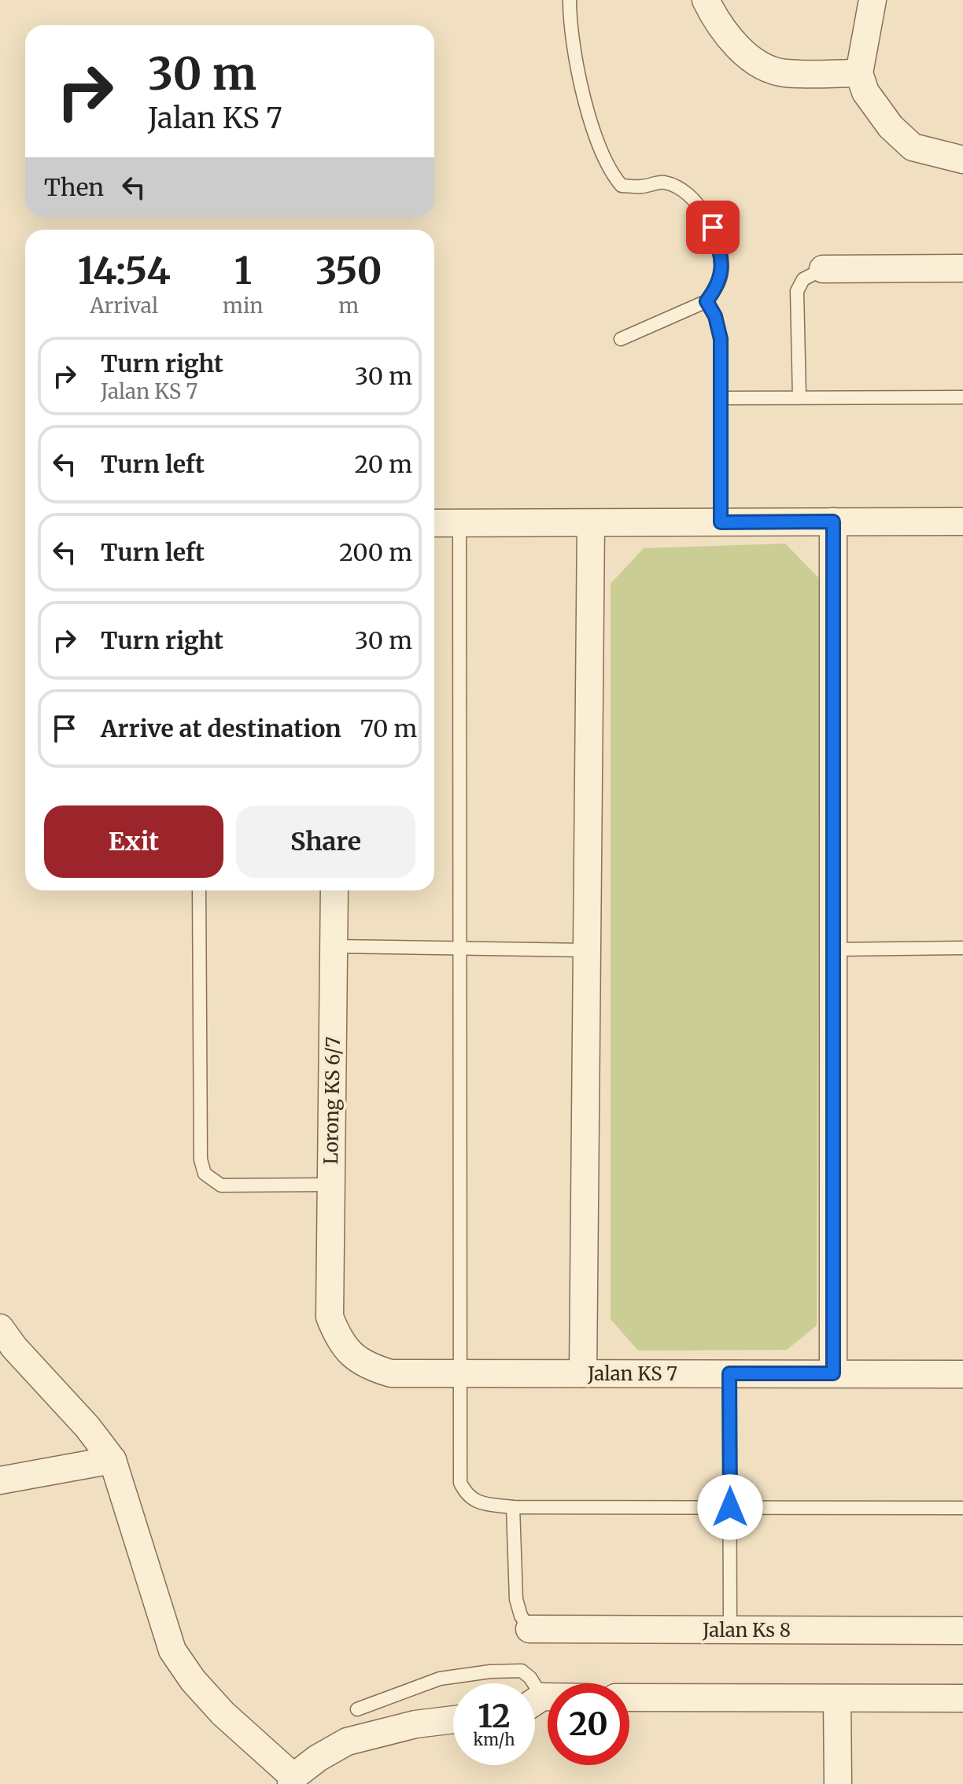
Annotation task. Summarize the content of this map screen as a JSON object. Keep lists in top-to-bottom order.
{
  "streets": {
    "street": ["Lorong KS 6/7", "Jalan KS 7", "Jalan Ks 8"]
  },
  "crossings": [
    ["Lorong KS 6/7", "Jalan KS 7"]
  ],
  "page": {
    "turn": ["30 m", "Jalan KS 7"],
    "then": "Then",
    "eta": [
      "14:54",
      "Arrival",
      "1",
      "min",
      "350",
      "m"
    ],
    "list": [
      {
        "name": "Turn right",
        "note": "Jalan KS 7",
        "value": "30 m"
      },
      {
        "name": "Turn left",
        "value": "20 m"
      },
      {
        "name": "Turn left",
        "value": "200 m"
      },
      {
        "name": "Turn right",
        "value": "30 m"
      },
      {
        "name": "Arrive at destination",
        "value": "70 m"
      }
    ],
    "buttons": ["Exit", "Share"],
    "speed": "12 km/h",
    "limit": "20"
  }
}
